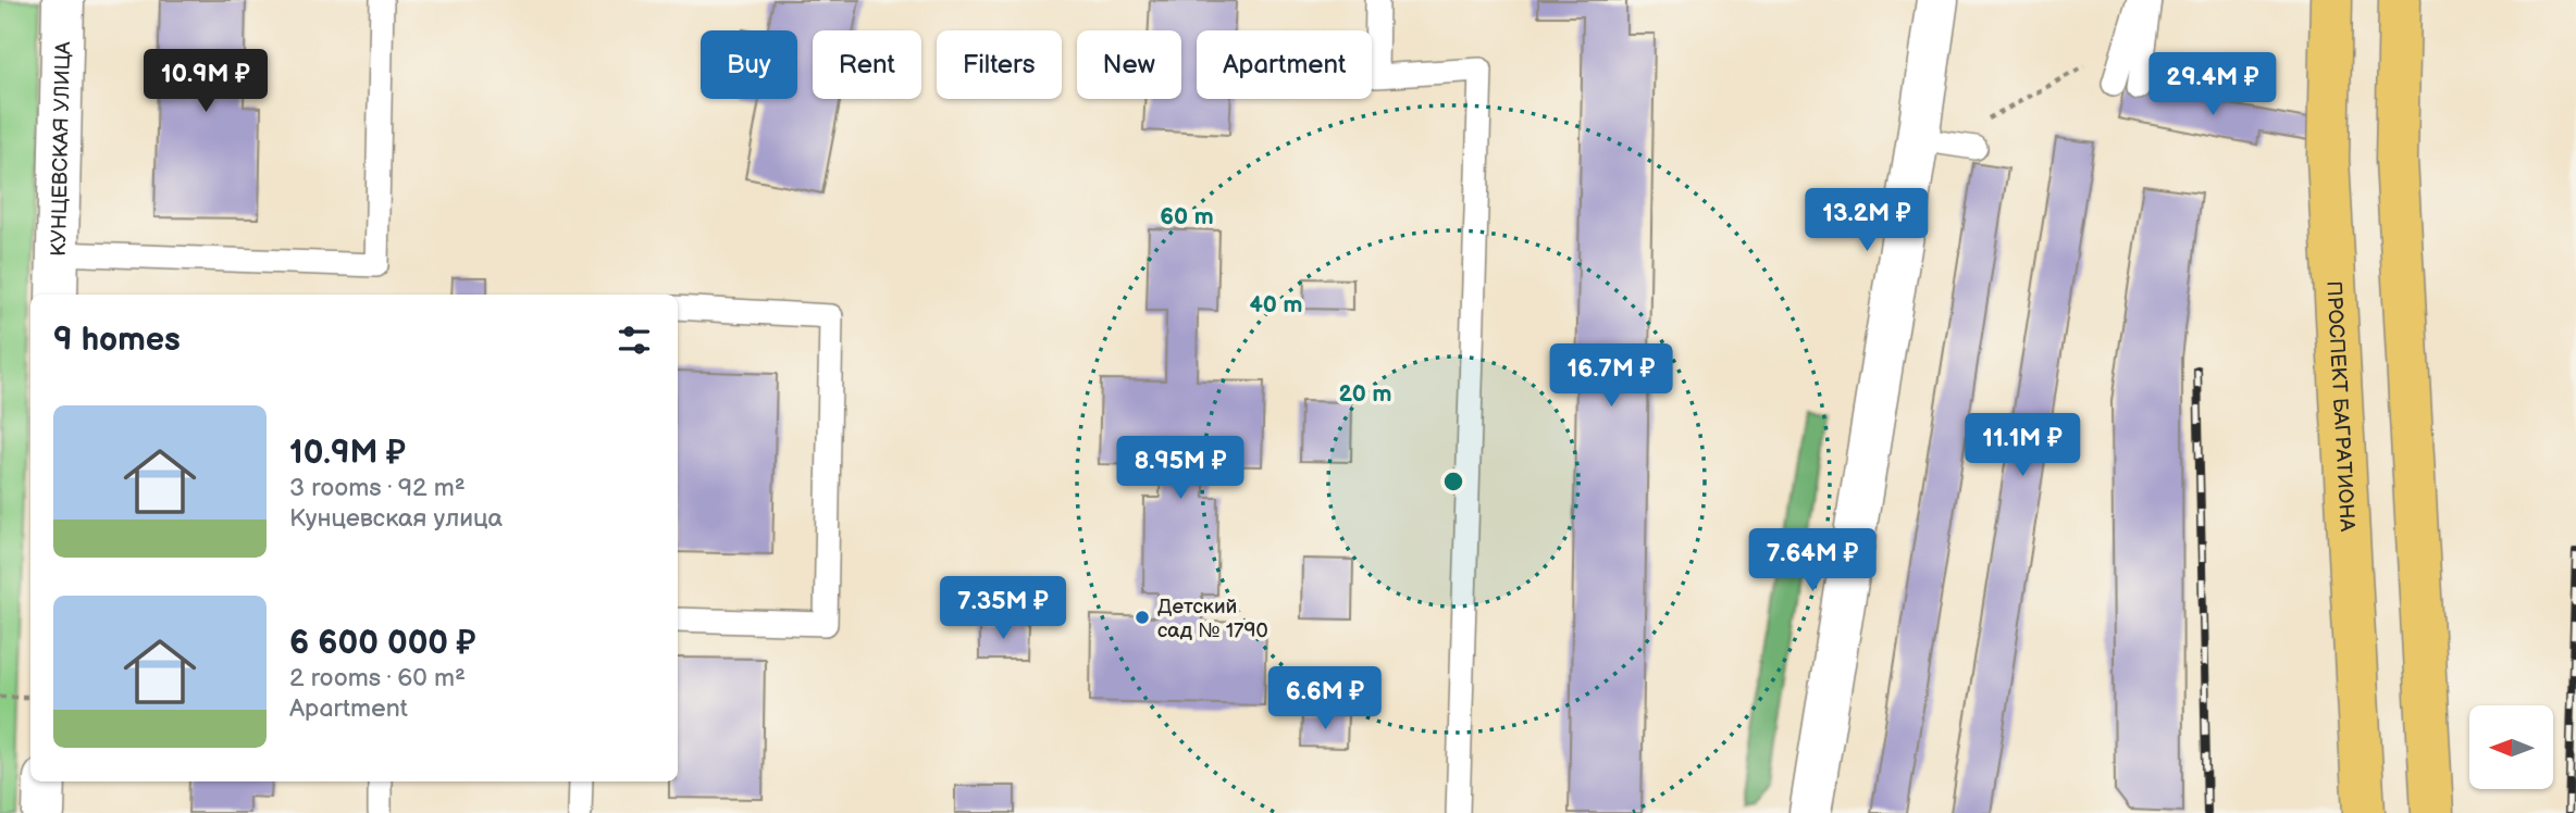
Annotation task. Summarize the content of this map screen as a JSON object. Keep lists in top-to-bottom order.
{
  "streets": {
    "main road": ["ПРОСПЕКТ БАГРАТИОНА"],
    "street": ["КУНЦЕВСКАЯ УЛИЦА"]
  },
  "places": ["Детский сад № 1790"],
  "north": "left",
  "page": {
    "chip": [
      "Buy",
      "Rent",
      "Filters",
      "New",
      "Apartment"
    ],
    "price": [
      "10.9M ₽",
      "29.4M ₽",
      "13.2M ₽",
      "16.7M ₽",
      "11.1M ₽",
      "8.95M ₽",
      "7.64M ₽",
      "7.35M ₽",
      "6.6M ₽"
    ],
    "heading": "9 homes",
    "list": [
      {
        "name": "10.9M ₽",
        "note": "3 rooms · 92 m² · Кунцевская улица"
      },
      {
        "name": "6 600 000 ₽",
        "note": "2 rooms · 60 m² · Apartment"
      }
    ]
  },
  "rings": ["60 m", "40 m", "20 m"]
}
